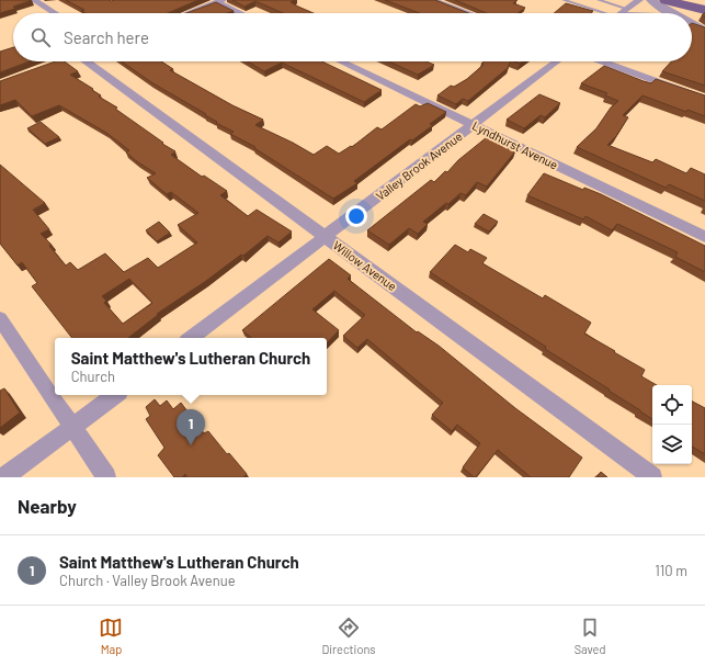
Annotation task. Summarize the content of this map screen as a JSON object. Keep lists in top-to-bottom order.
{
  "streets": {
    "street": ["Lyndhurst Avenue", "Valley Brook Avenue", "Willow Avenue"]
  },
  "crossings": [
    ["Lyndhurst Avenue", "Valley Brook Avenue"],
    ["Valley Brook Avenue", "Willow Avenue"]
  ],
  "page": {
    "search": "Search here",
    "popup": ["Saint Matthew's Lutheran Church", "Church"],
    "pins": "1",
    "heading": "Nearby",
    "list": [
      {
        "mark": "1",
        "name": "Saint Matthew's Lutheran Church",
        "note": "Church · Valley Brook Avenue",
        "value": "110 m"
      }
    ],
    "nav": ["Map", "Directions", "Saved"]
  }
}
